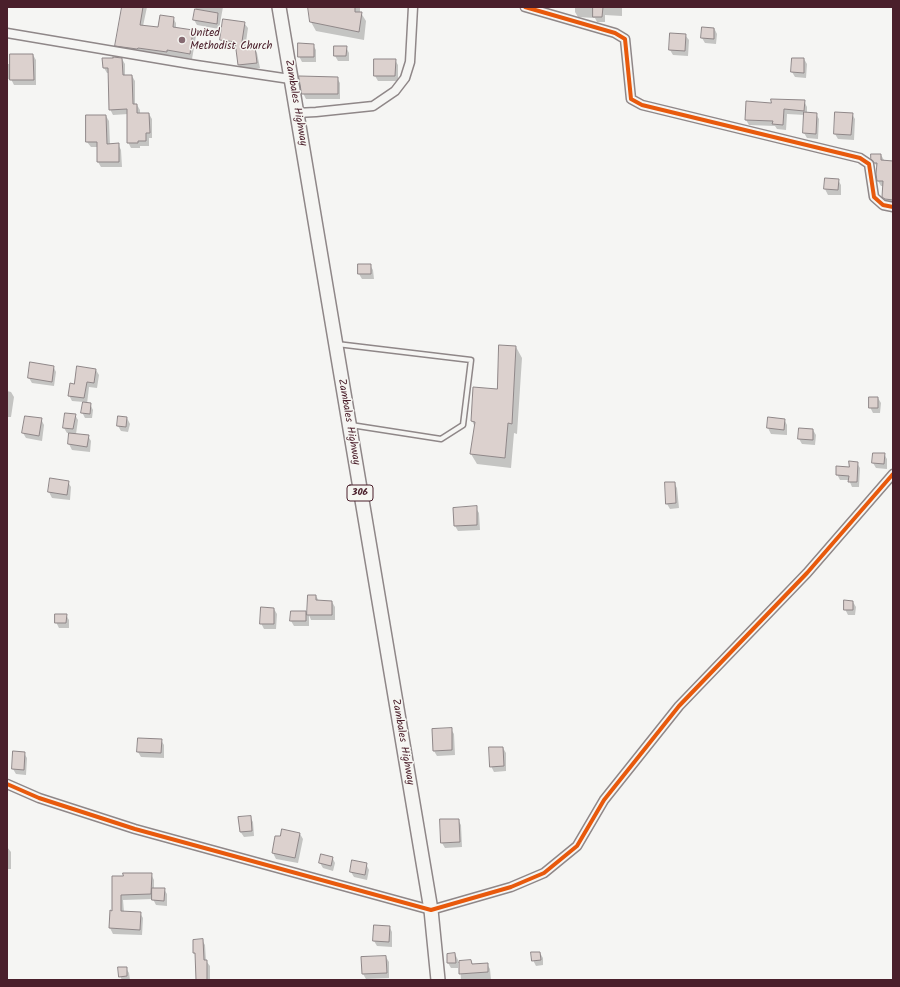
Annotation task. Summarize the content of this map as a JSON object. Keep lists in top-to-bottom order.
{
  "streets": {
    "main road": ["Zambales Highway", "306"]
  },
  "places": ["United Methodist Church"]
}
